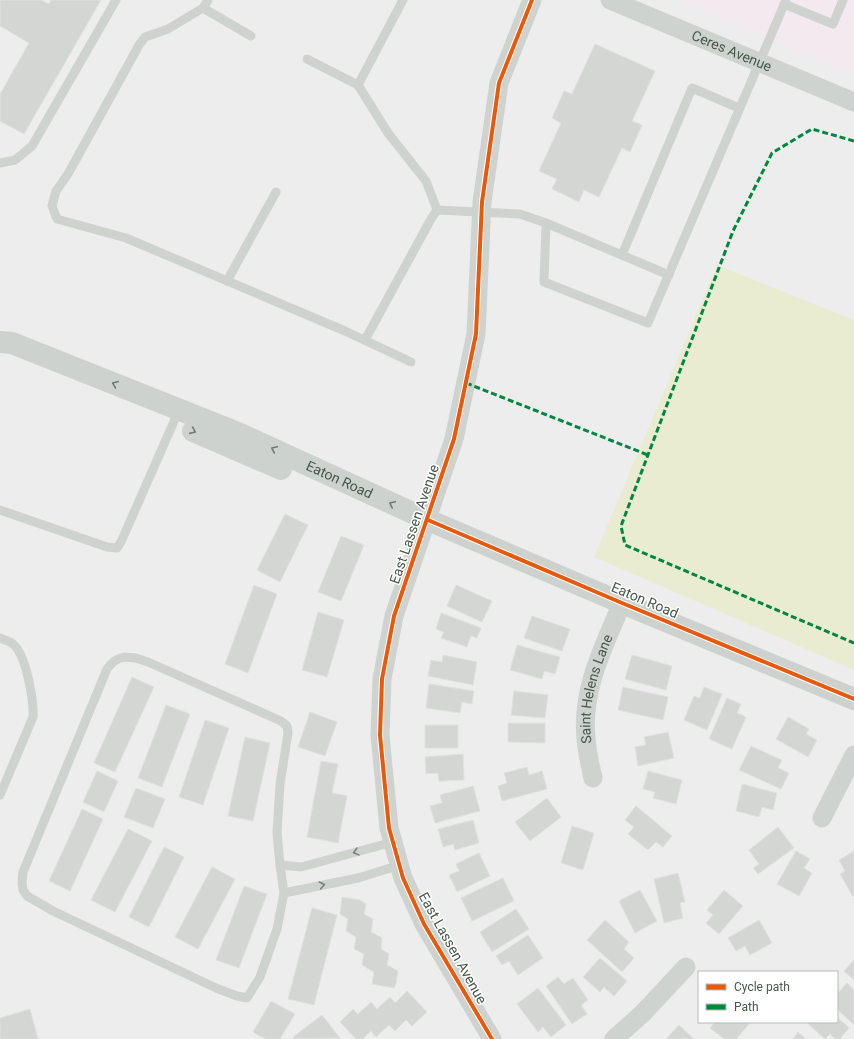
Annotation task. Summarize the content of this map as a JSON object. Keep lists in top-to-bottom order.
{
  "streets": {
    "street": [
      "Ceres Avenue",
      "Eaton Road",
      "East Lassen Avenue",
      "Saint Helens Lane"
    ]
  },
  "crossings": [
    ["Eaton Road", "East Lassen Avenue"],
    ["Eaton Road", "Saint Helens Lane"]
  ],
  "legend": ["Cycle path", "Path"]
}
